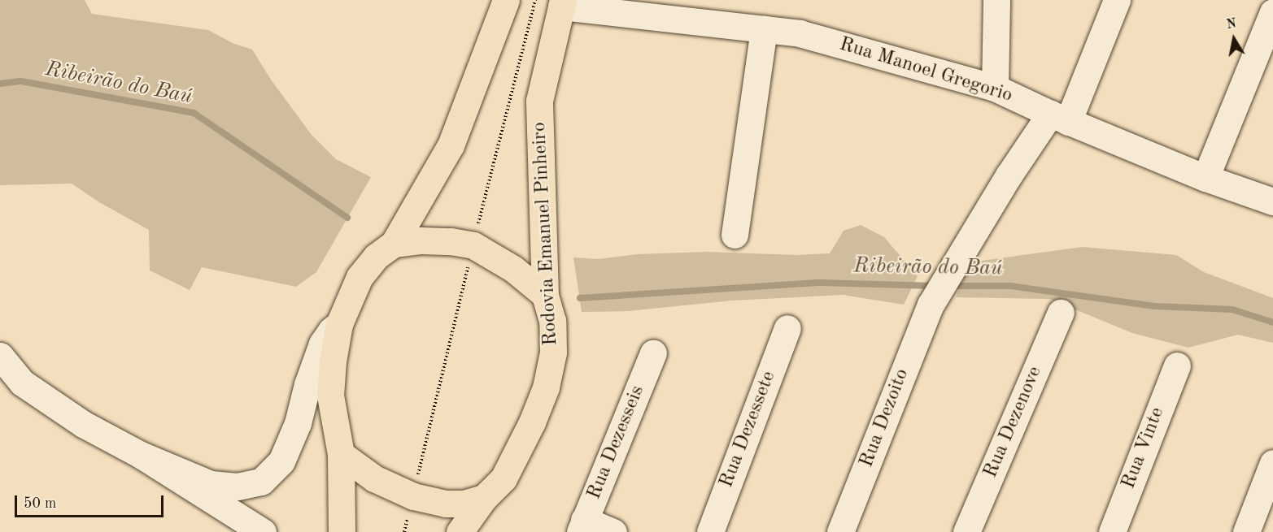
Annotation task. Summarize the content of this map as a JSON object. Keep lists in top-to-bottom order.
{
  "streets": {
    "main road": ["Rodovia Emanuel Pinheiro"],
    "street": [
      "Rua Manoel Gregorio",
      "Rua Dezoito",
      "Rua Dezenove",
      "Rua Dezessete",
      "Rua Dezesseis",
      "Rua Vinte"
    ]
  },
  "crossings": [
    ["Rua Manoel Gregorio", "Rodovia Emanuel Pinheiro"],
    ["Rua Manoel Gregorio", "Rua Dezoito"]
  ],
  "water": ["Ribeirão do Baú"],
  "scale_bar": "50 m",
  "north": "top"
}
